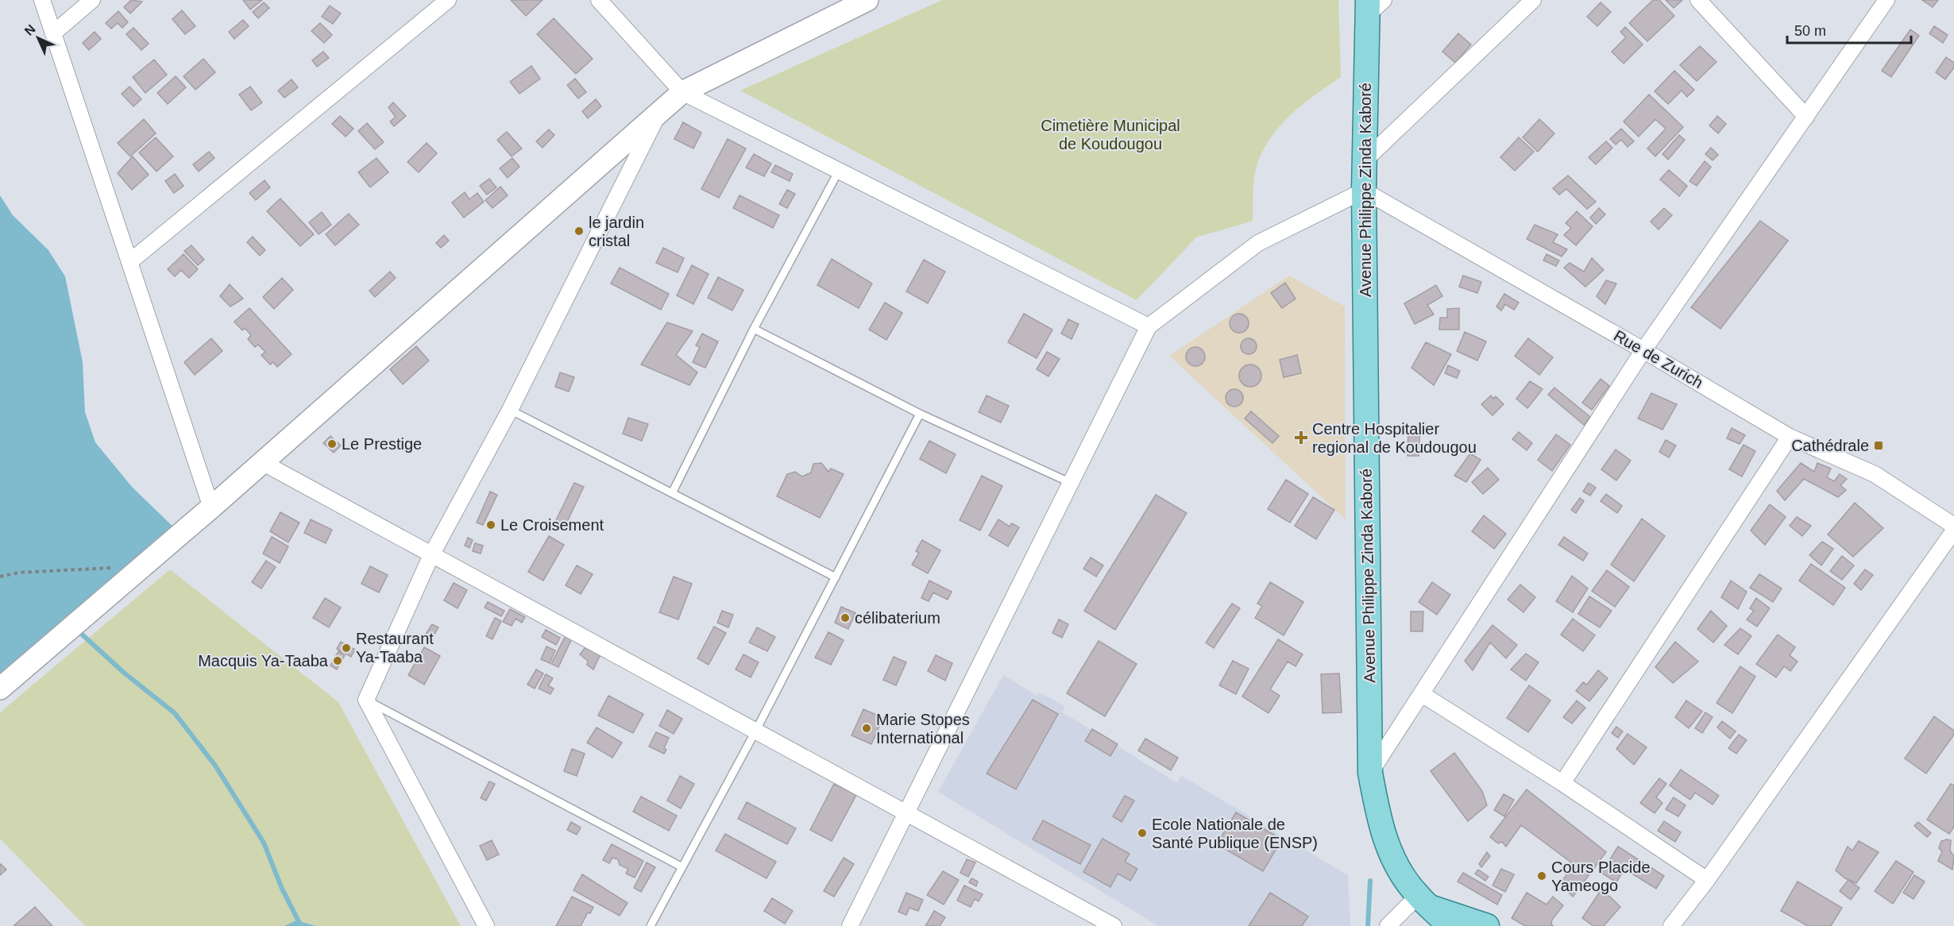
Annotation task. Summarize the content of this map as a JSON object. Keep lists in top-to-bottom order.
{
  "streets": {
    "main road": ["Avenue Philippe Zinda Kaboré"],
    "street": ["Rue de Zurich"]
  },
  "crossings": [
    ["Avenue Philippe Zinda Kaboré", "Rue de Zurich"]
  ],
  "parks": ["Cimetière Municipal de Koudougou"],
  "places": {
    "other": [
      "le jardin cristal",
      "Le Prestige",
      "Le Croisement",
      "célibaterium",
      "Restaurant Ya-Taaba",
      "Macquis Ya-Taaba",
      "Marie Stopes International",
      "Ecole Nationale de Santé Publique (ENSP)",
      "Cours Placide Yameogo"
    ],
    "health": ["Centre Hospitalier regional de Koudougou"],
    "transit": ["Cathédrale"]
  },
  "scale_bar": "50 m",
  "north": "top left"
}
